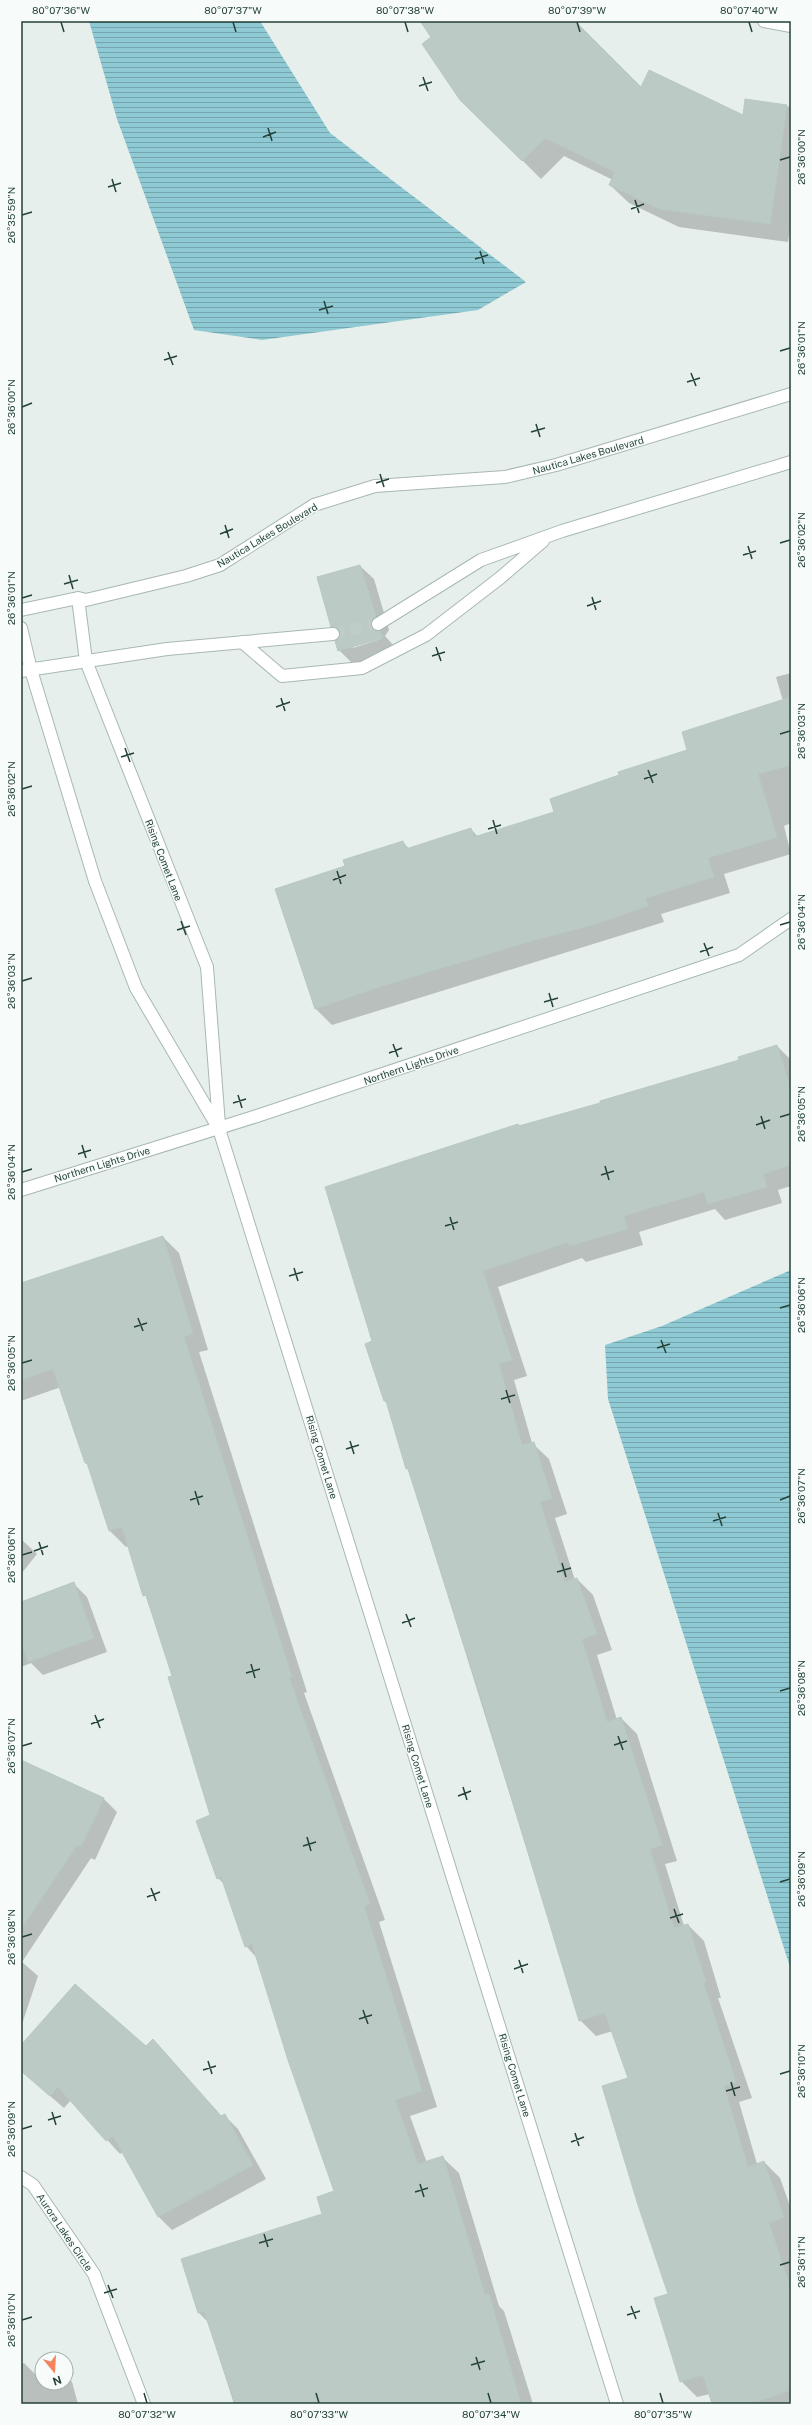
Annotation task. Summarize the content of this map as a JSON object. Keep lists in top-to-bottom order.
{
  "streets": {
    "street": [
      "Nautica Lakes Boulevard",
      "Rising Comet Lane",
      "Northern Lights Drive",
      "Aurora Lakes Circle"
    ]
  },
  "crossings": [
    ["Nautica Lakes Boulevard", "Rising Comet Lane"],
    ["Rising Comet Lane", "Northern Lights Drive"]
  ],
  "north": "bottom",
  "coordinates": [
    "80°07'36\"W",
    "80°07'37\"W",
    "80°07'38\"W",
    "80°07'39\"W",
    "80°07'40\"W",
    "26°36'00\"N",
    "26°35'59\"N",
    "26°36'01\"N",
    "26°36'02\"N",
    "26°36'03\"N",
    "26°36'04\"N",
    "26°36'05\"N",
    "26°36'06\"N",
    "26°36'07\"N",
    "26°36'08\"N",
    "26°36'09\"N",
    "26°36'10\"N",
    "26°36'11\"N",
    "80°07'32\"W",
    "80°07'33\"W",
    "80°07'34\"W",
    "80°07'35\"W"
  ]
}
